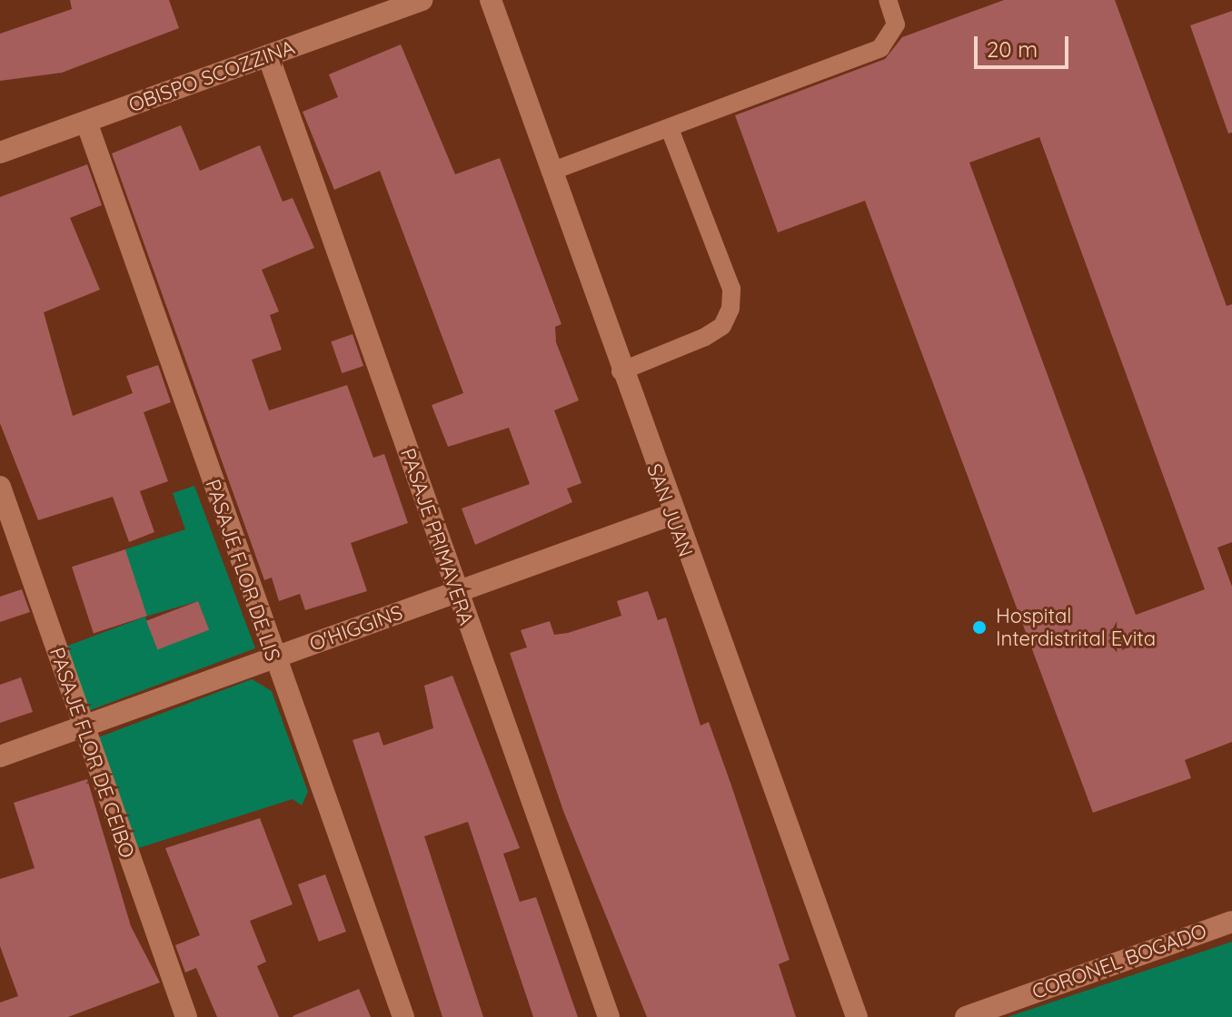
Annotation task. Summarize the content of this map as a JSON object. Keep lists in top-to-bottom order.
{
  "streets": {
    "street": [
      "OBISPO SCOZZINA",
      "SAN JUAN",
      "PASAJE PRIMAVERA",
      "PASAJE FLOR DE LIS",
      "O'HIGGINS",
      "PASAJE FLOR DE CEIBO",
      "CORONEL BOGADO"
    ]
  },
  "crossings": [
    ["OBISPO SCOZZINA", "PASAJE PRIMAVERA"],
    ["OBISPO SCOZZINA", "PASAJE FLOR DE LIS"],
    ["SAN JUAN", "O'HIGGINS"],
    ["PASAJE PRIMAVERA", "O'HIGGINS"],
    ["PASAJE FLOR DE LIS", "O'HIGGINS"],
    ["O'HIGGINS", "PASAJE FLOR DE CEIBO"]
  ],
  "places": ["Hospital Interdistrital Evita"],
  "scale_bar": "20 m"
}
